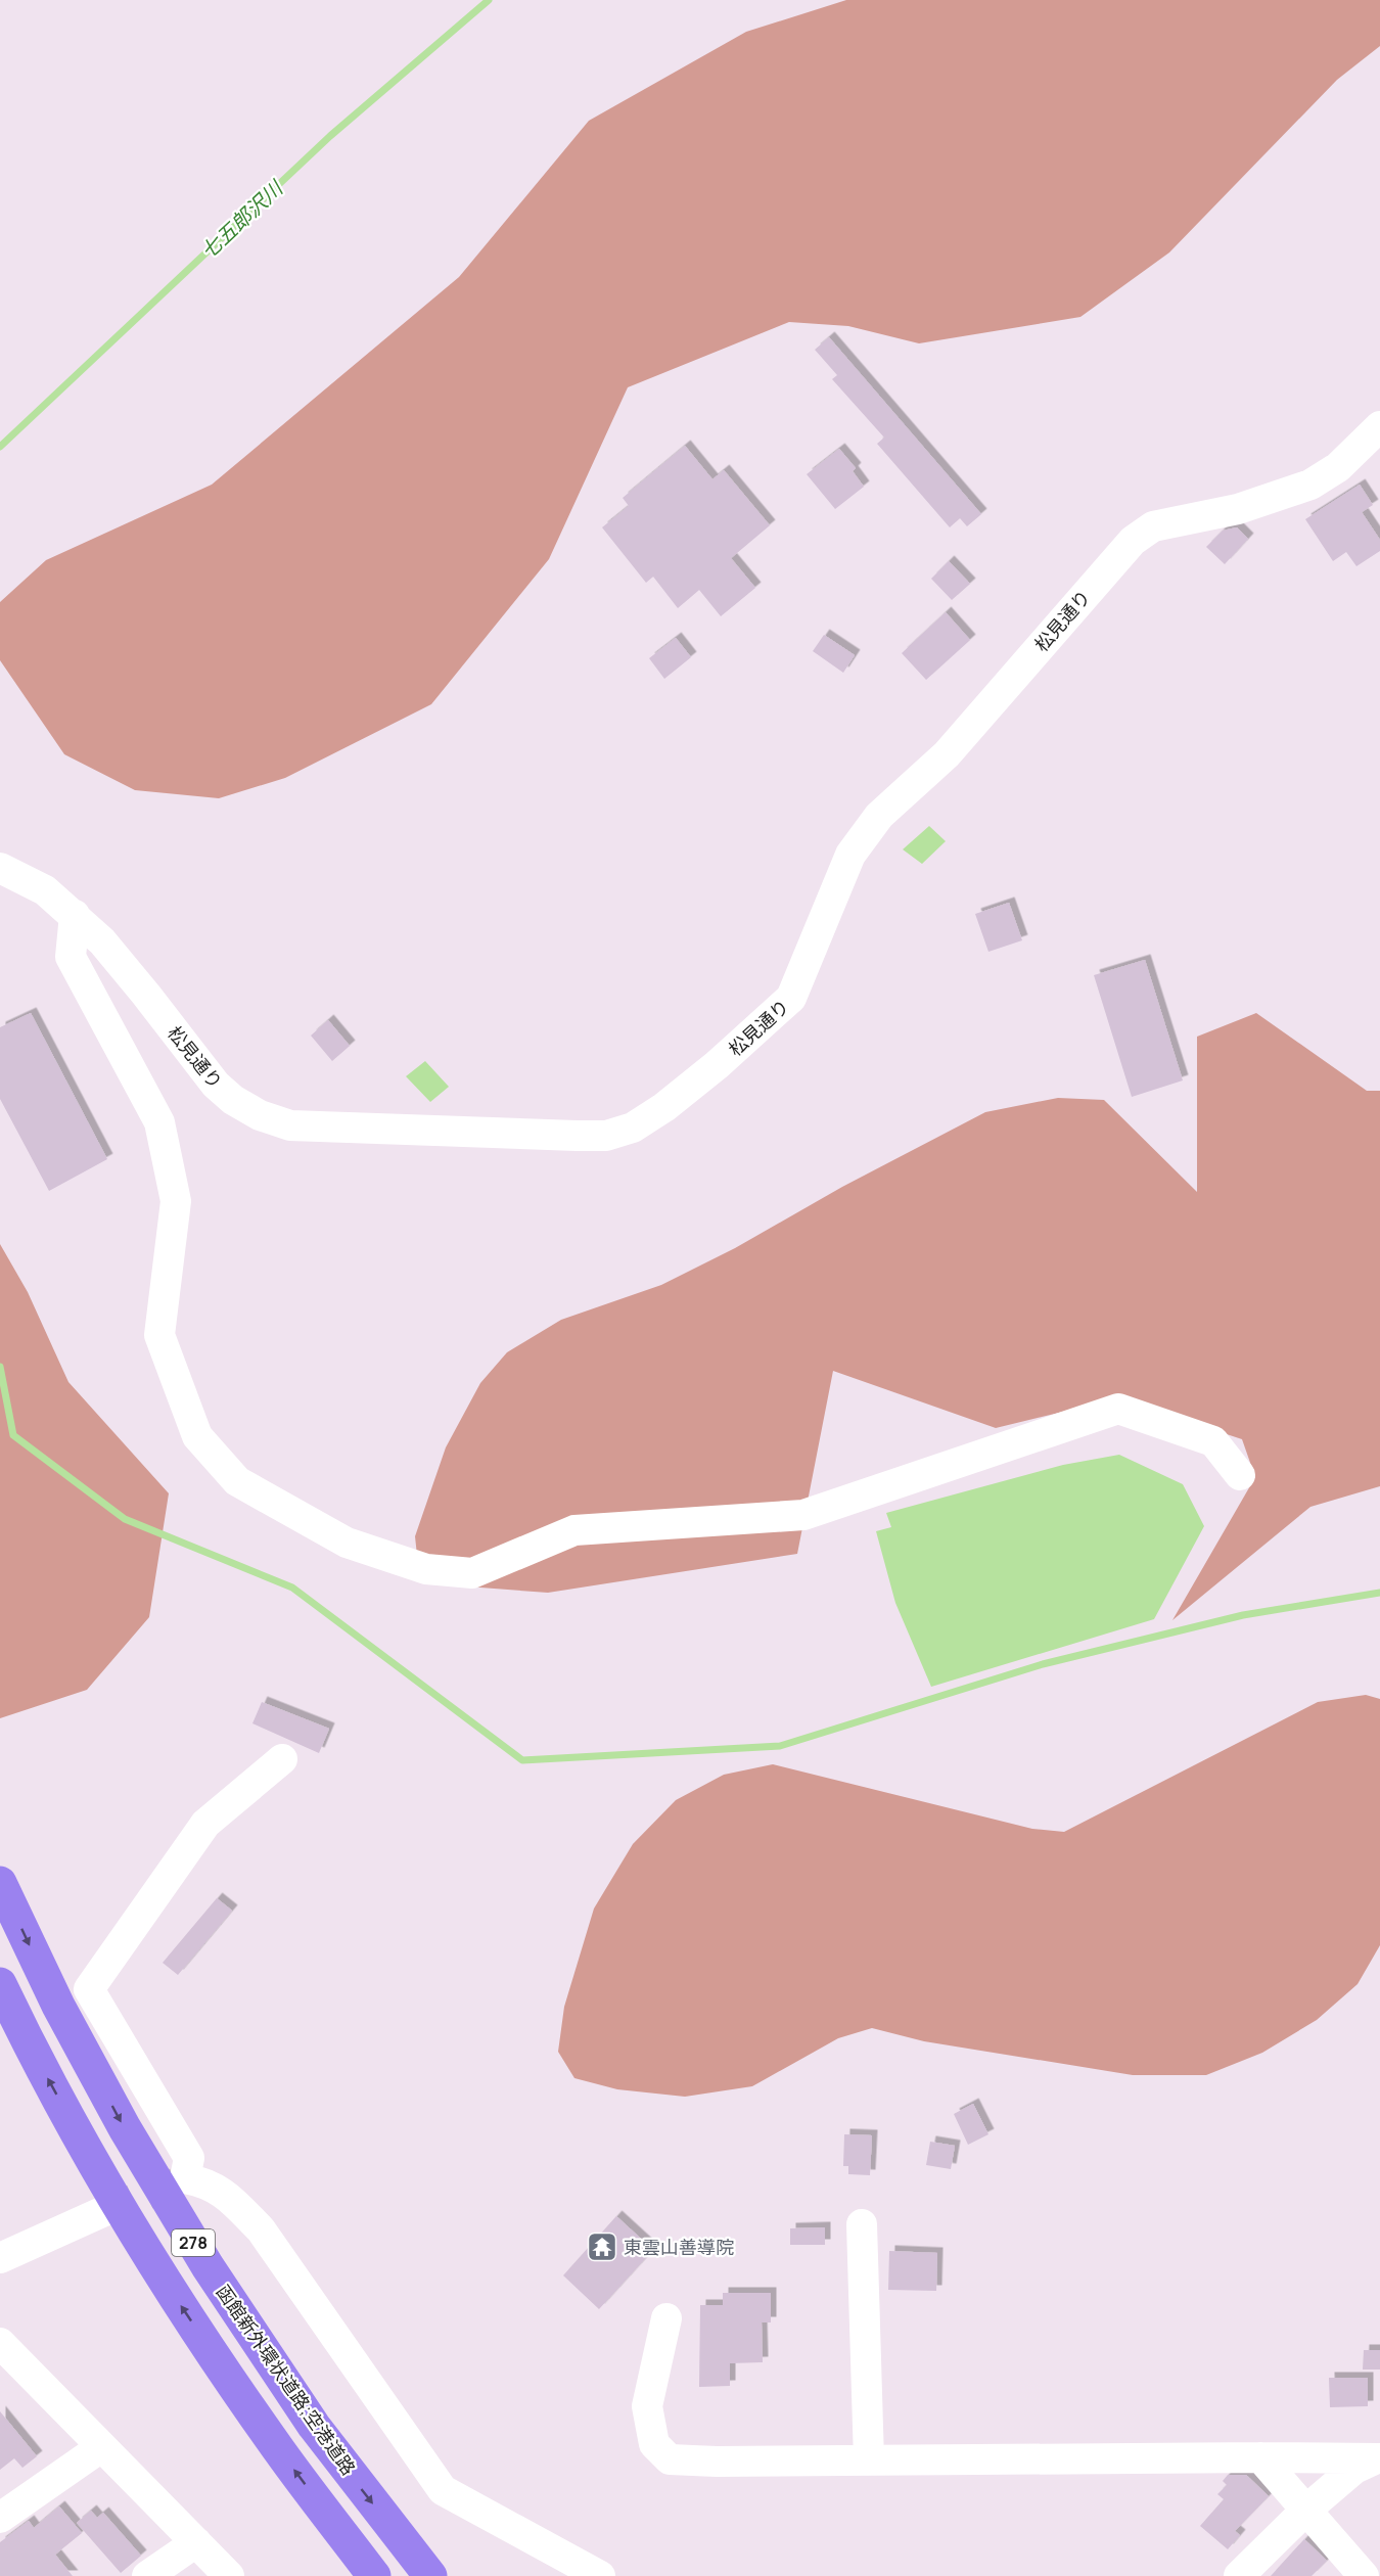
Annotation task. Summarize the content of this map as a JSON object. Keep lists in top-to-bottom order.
{
  "streets": {
    "highway": ["278", "函館新外環状道路;空港道路"],
    "street": ["松見通り"]
  },
  "water": ["七五郎沢川"],
  "places": {
    "temple": ["東雲山善導院"]
  }
}
